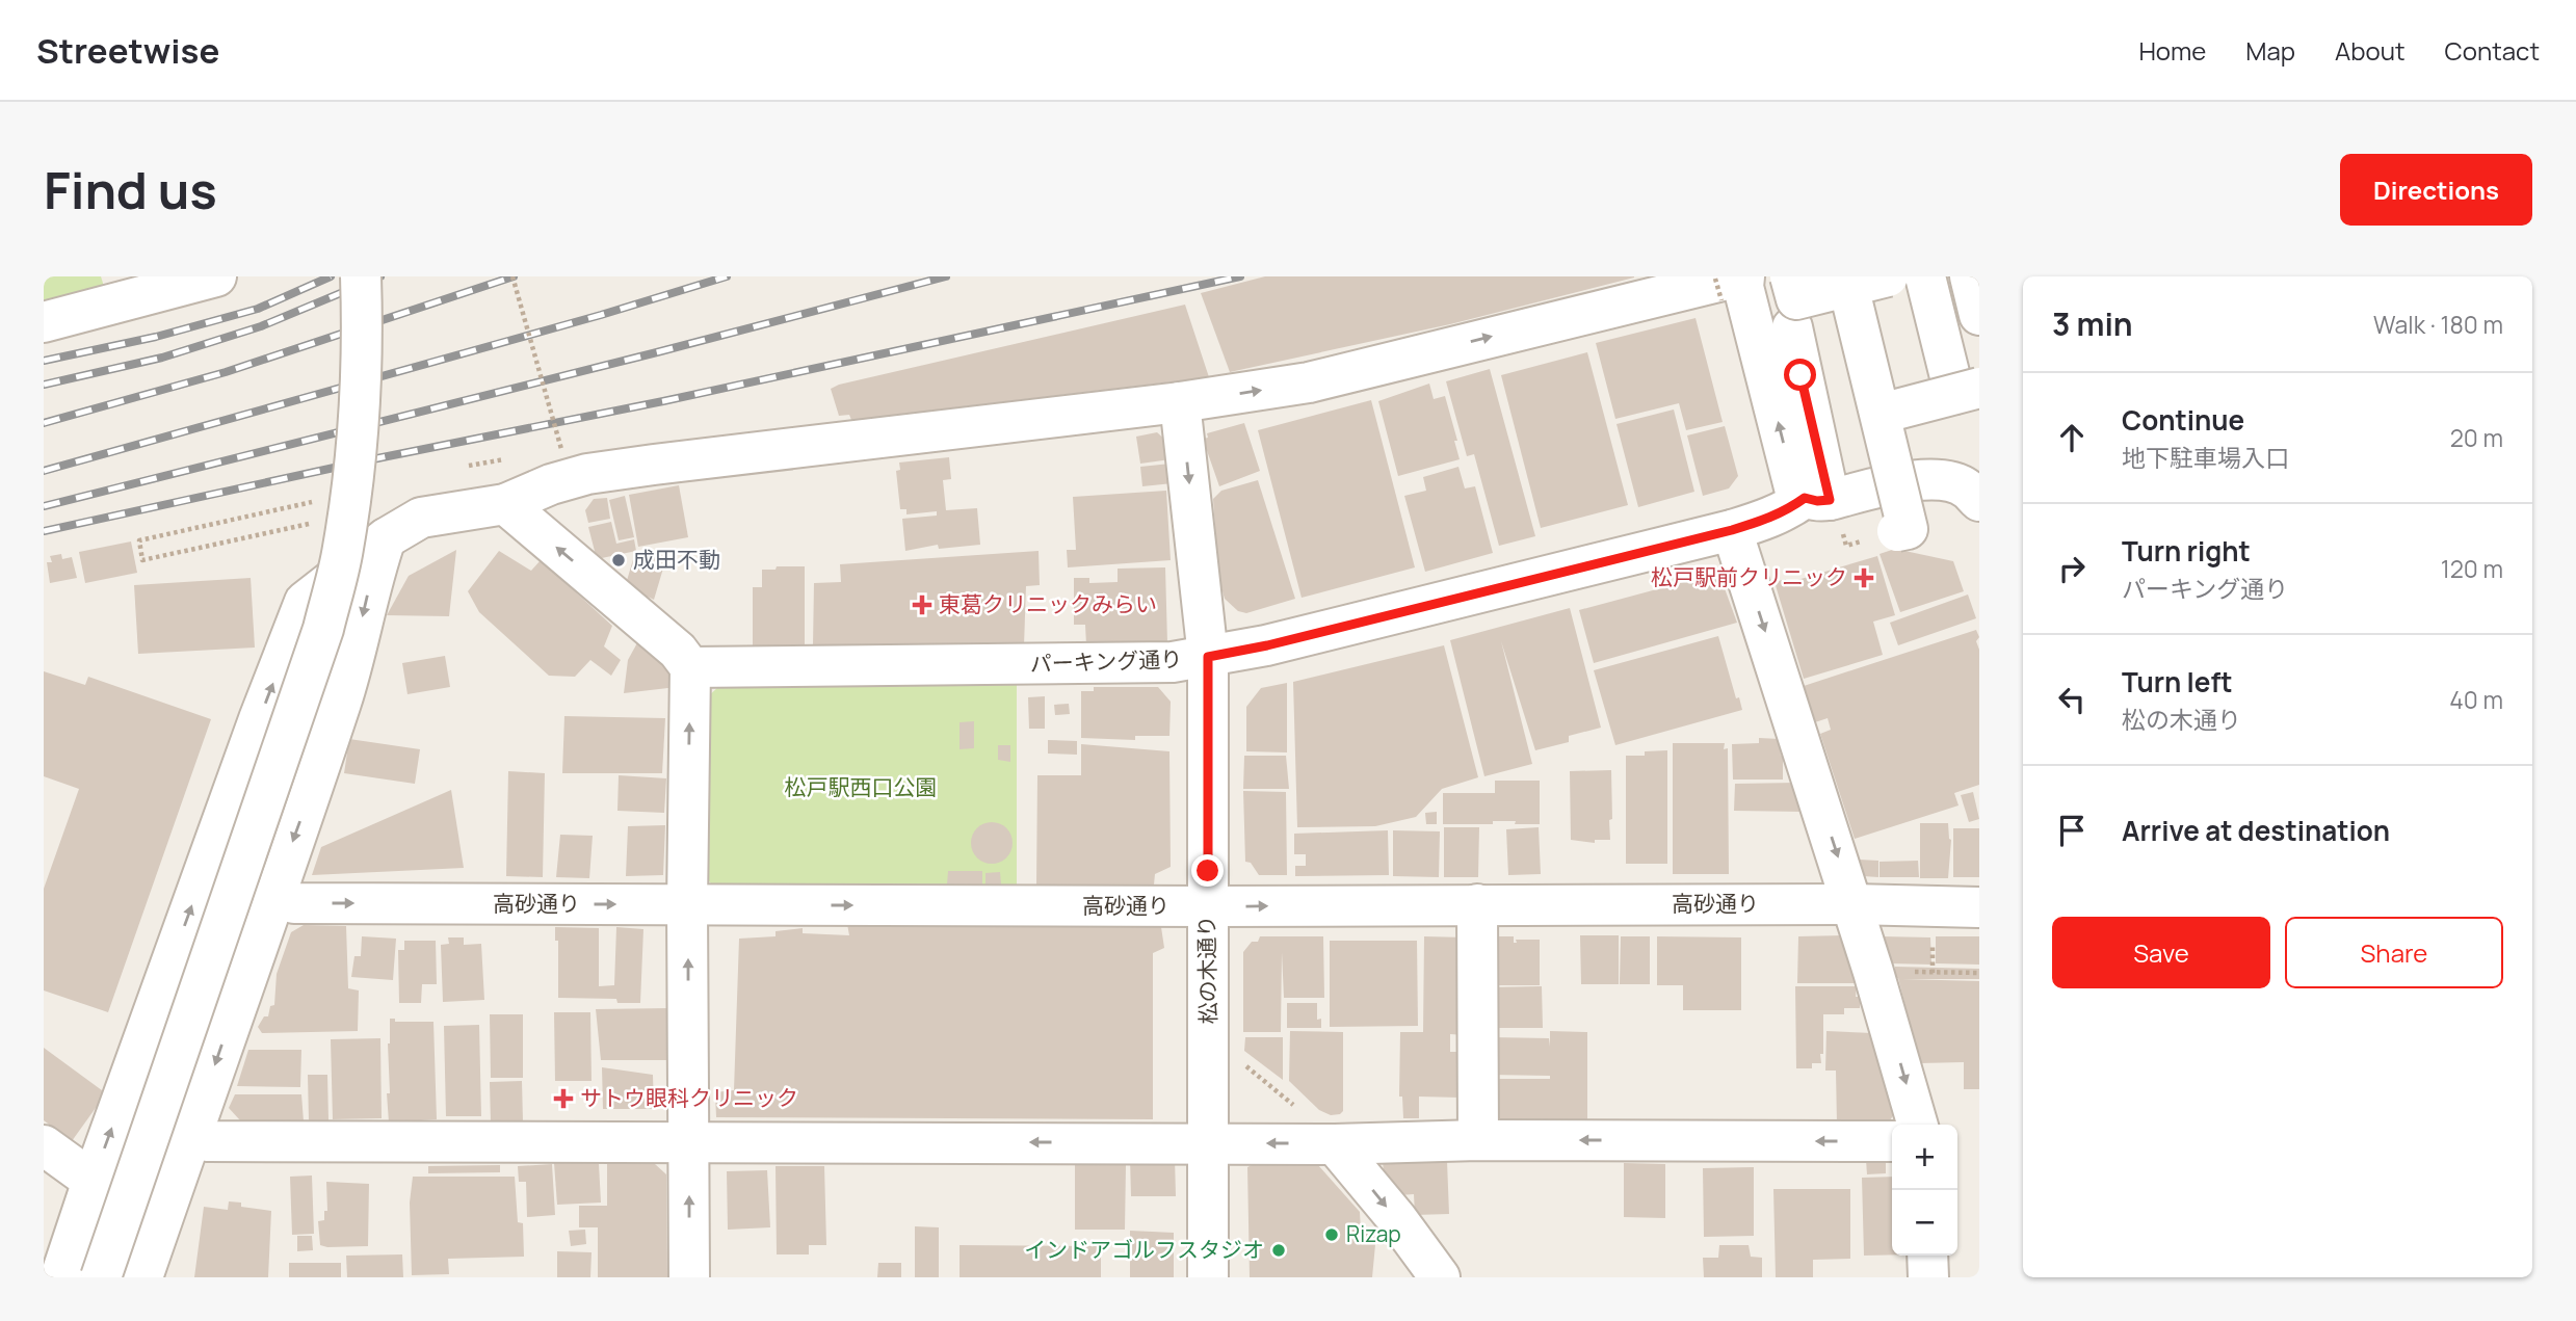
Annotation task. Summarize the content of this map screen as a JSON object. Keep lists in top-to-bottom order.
{
  "streets": {
    "street": ["パーキング通り", "高砂通り", "松の木通り"]
  },
  "crossings": [
    ["パーキング通り", "松の木通り"],
    ["高砂通り", "松の木通り"]
  ],
  "parks": ["松戸駅西口公園"],
  "places": {
    "other": ["成田不動", "Rizap", "インドアゴルフスタジオ"],
    "health": ["松戸駅前クリニック", "東葛クリニックみらい", "サトウ眼科クリニック"]
  },
  "page": {
    "header": "Streetwise",
    "nav": [
      "Home",
      "Map",
      "About",
      "Contact"
    ],
    "buttons": [
      "Directions",
      ["Save", "Share"]
    ],
    "title": "Find us",
    "heading": ["3 min", "Walk · 180 m"],
    "list": [
      ["Continue", "地下駐車場入口", "20 m"],
      ["Turn right", "パーキング通り", "120 m"],
      ["Turn left", "松の木通り", "40 m"],
      "Arrive at destination"
    ],
    "map_buttons": ["+", "−"]
  }
}
